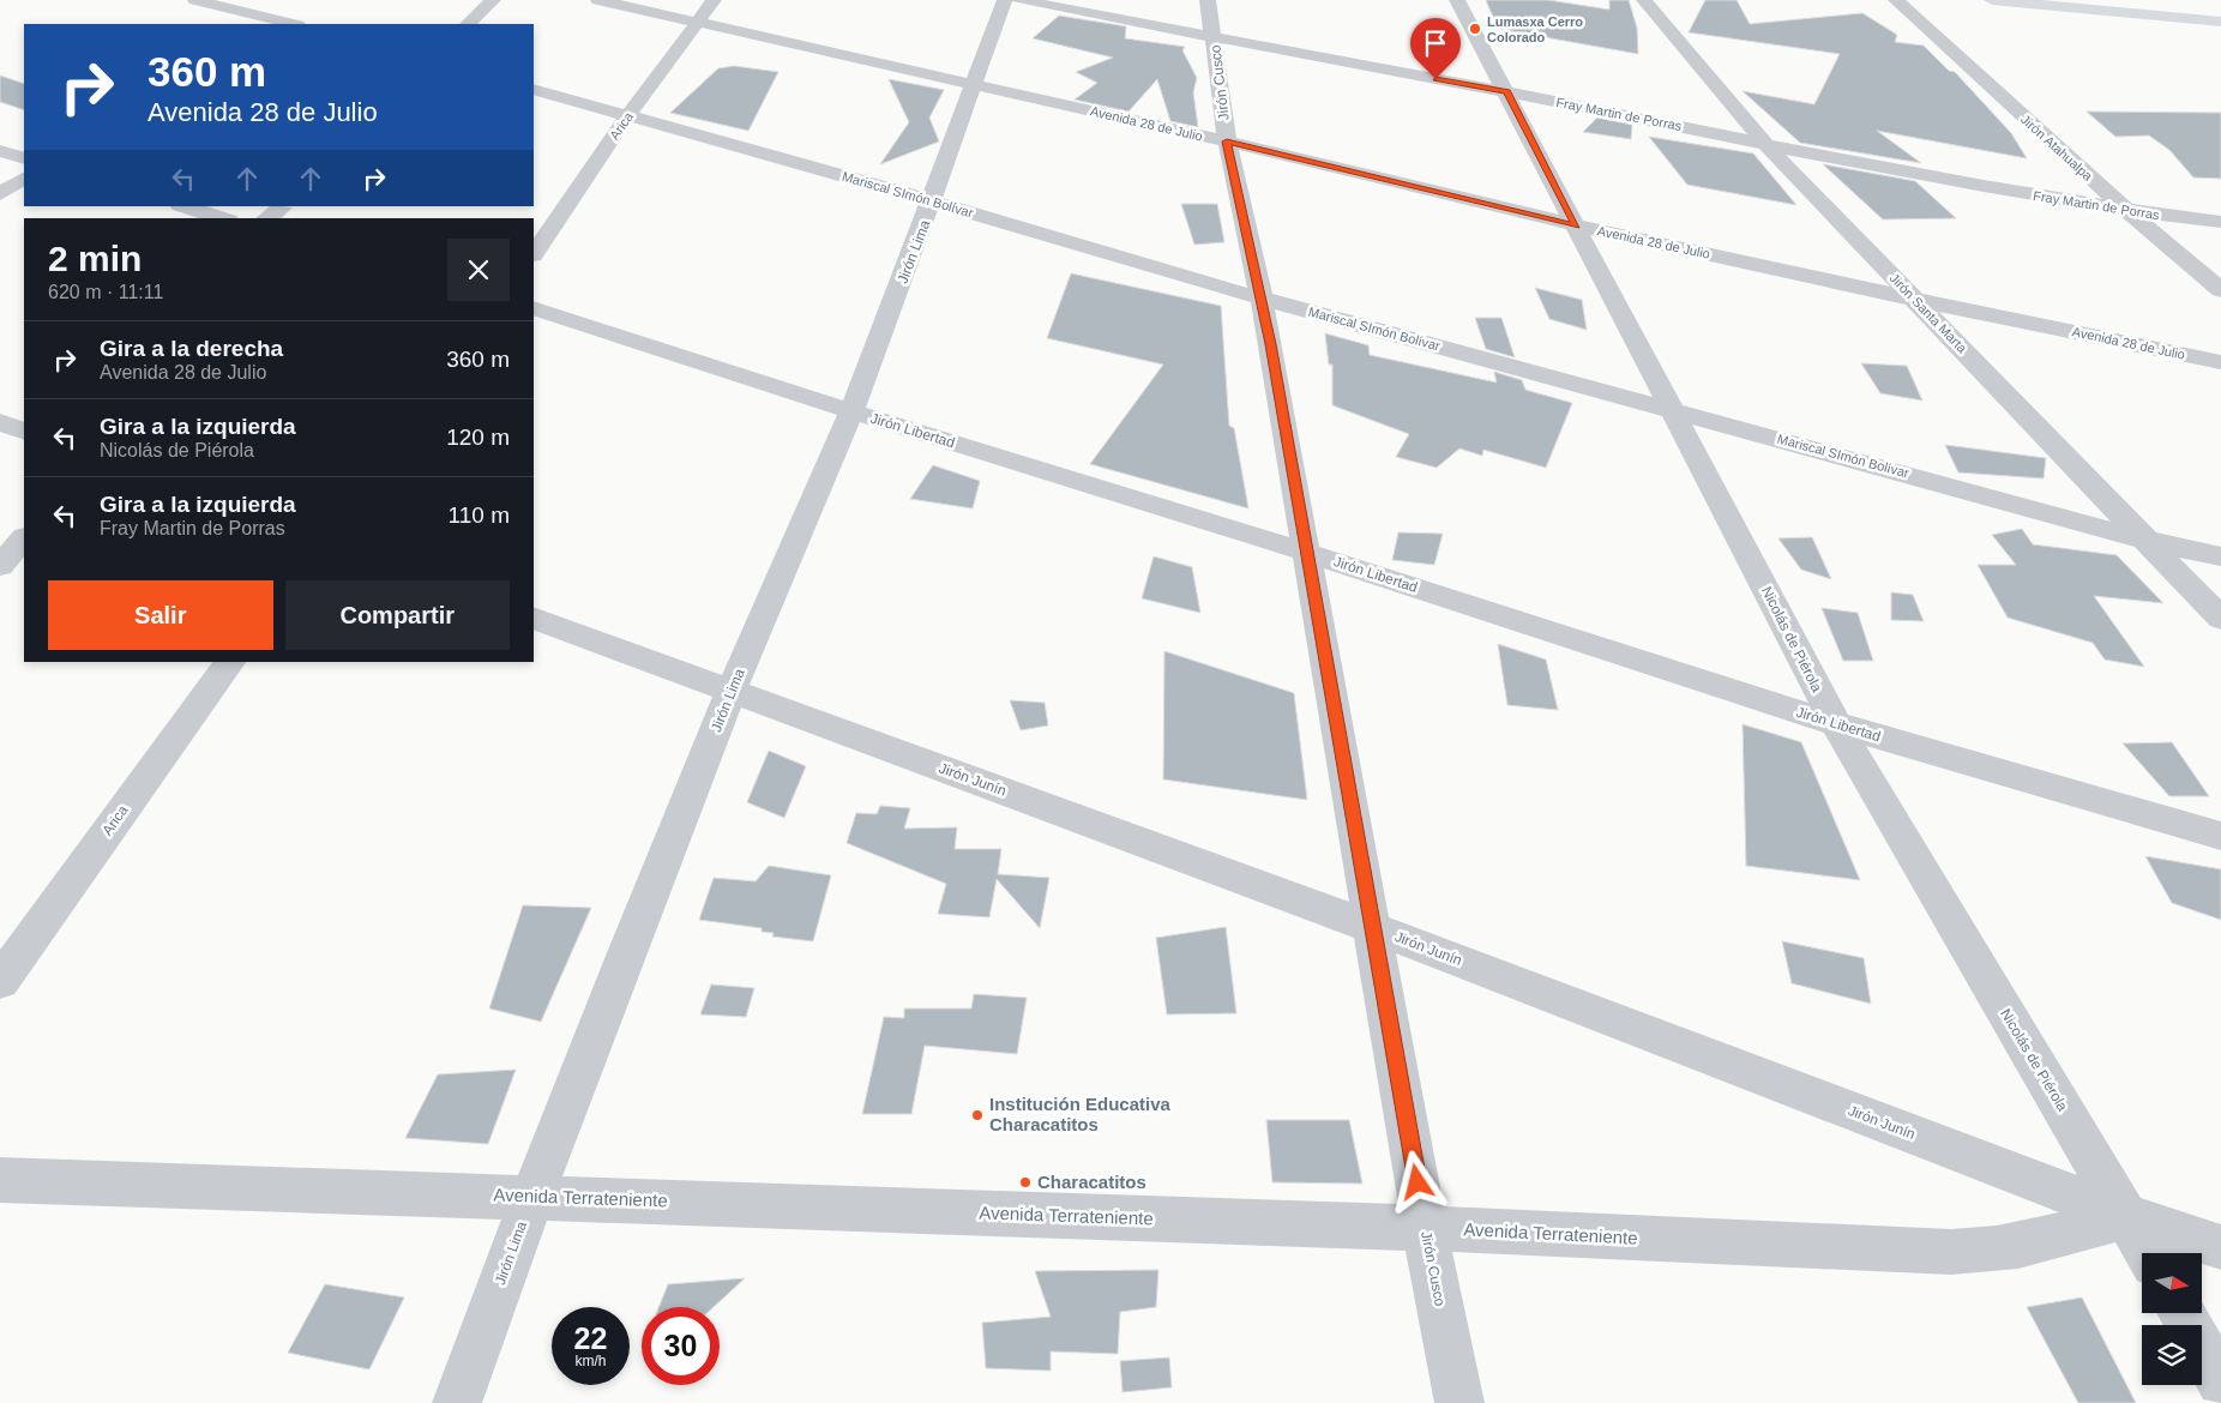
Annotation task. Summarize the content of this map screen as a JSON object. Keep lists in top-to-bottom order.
{
  "streets": {
    "street": [
      "Jirón Cusco",
      "Fray Martin de Porras",
      "Avenida 28 de Julio",
      "Arica",
      "Jirón Atahualpa",
      "Mariscal SImón Bolívar",
      "Jirón Lima",
      "Jirón Santa Marta",
      "Jirón Libertad",
      "Nicolás de Piérola",
      "Jirón Junín",
      "Avenida Terrateniente"
    ]
  },
  "crossings": [
    ["Jirón Cusco", "Fray Martin de Porras"],
    ["Jirón Cusco", "Avenida 28 de Julio"],
    ["Jirón Cusco", "Mariscal SImón Bolívar"],
    ["Jirón Cusco", "Jirón Libertad"],
    ["Jirón Cusco", "Jirón Junín"],
    ["Jirón Cusco", "Avenida Terrateniente"],
    ["Fray Martin de Porras", "Jirón Atahualpa"],
    ["Fray Martin de Porras", "Jirón Santa Marta"],
    ["Fray Martin de Porras", "Nicolás de Piérola"],
    ["Avenida 28 de Julio", "Arica"],
    ["Avenida 28 de Julio", "Jirón Lima"],
    ["Avenida 28 de Julio", "Jirón Santa Marta"],
    ["Avenida 28 de Julio", "Nicolás de Piérola"],
    ["Arica", "Mariscal SImón Bolívar"],
    ["Mariscal SImón Bolívar", "Jirón Lima"],
    ["Mariscal SImón Bolívar", "Jirón Santa Marta"],
    ["Mariscal SImón Bolívar", "Nicolás de Piérola"],
    ["Jirón Lima", "Jirón Libertad"],
    ["Jirón Lima", "Jirón Junín"],
    ["Jirón Lima", "Avenida Terrateniente"],
    ["Jirón Libertad", "Nicolás de Piérola"],
    ["Nicolás de Piérola", "Jirón Junín"],
    ["Nicolás de Piérola", "Avenida Terrateniente"],
    ["Jirón Junín", "Avenida Terrateniente"]
  ],
  "places": ["Lumasxa Cerro Colorado", "Institución Educativa Characatitos", "Characatitos"],
  "north": "right",
  "page": {
    "turn": ["360 m", "Avenida 28 de Julio"],
    "heading": ["2 min", "620 m · 11:11"],
    "list": [
      {
        "name": "Gira a la derecha",
        "note": "Avenida 28 de Julio",
        "value": "360 m"
      },
      {
        "name": "Gira a la izquierda",
        "note": "Nicolás de Piérola",
        "value": "120 m"
      },
      {
        "name": "Gira a la izquierda",
        "note": "Fray Martin de Porras",
        "value": "110 m"
      }
    ],
    "buttons": ["Salir", "Compartir"],
    "speed": "22 km/h",
    "limit": "30"
  }
}
